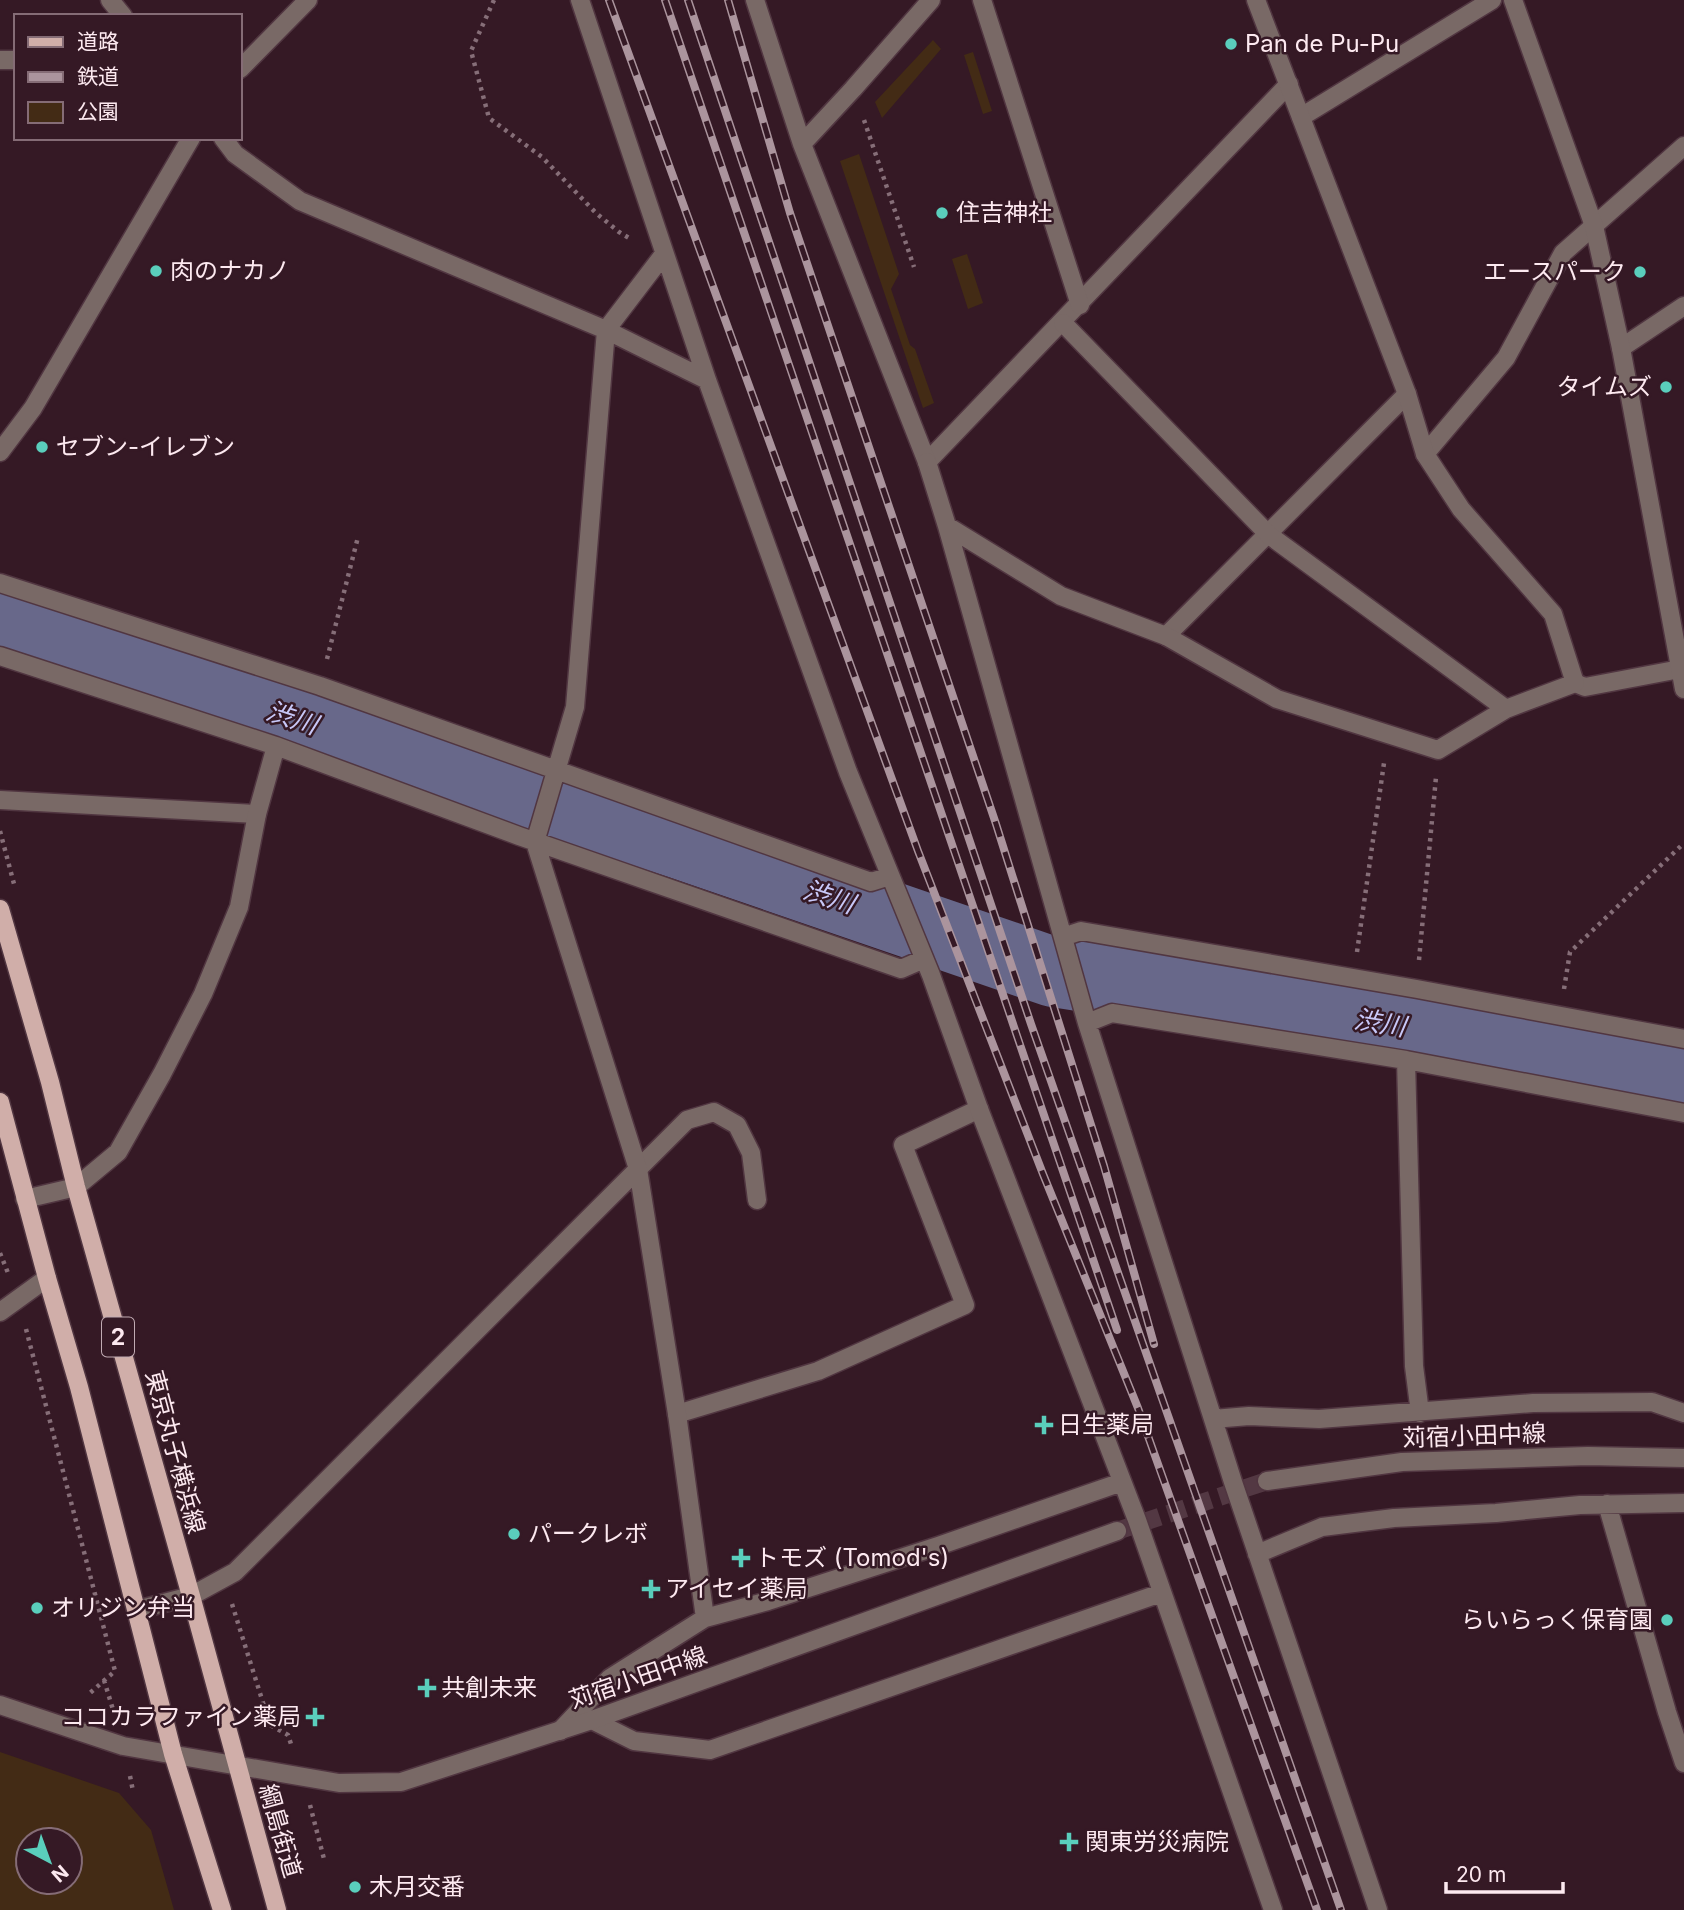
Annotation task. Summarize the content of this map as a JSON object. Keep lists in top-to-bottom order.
{
  "streets": {
    "main road": ["2", "東京丸子横浜線", "綱島街道"],
    "street": ["苅宿小田中線"]
  },
  "crossings": [
    ["2", "苅宿小田中線"],
    ["苅宿小田中線", "東京丸子横浜線"],
    ["苅宿小田中線", "綱島街道"],
    ["東京丸子横浜線", "綱島街道"]
  ],
  "water": ["渋川"],
  "places": {
    "other": [
      "Pan de Pu-Pu",
      "住吉神社",
      "肉のナカノ",
      "エースパーク",
      "タイムズ",
      "セブン-イレブン",
      "パークレボ",
      "オリジン弁当",
      "らいらっく保育園",
      "木月交番"
    ],
    "health": [
      "日生薬局",
      "トモズ (Tomod's)",
      "アイセイ薬局",
      "共創未来",
      "ココカラファイン薬局",
      "関東労災病院"
    ]
  },
  "legend": ["道路", "鉄道", "公園"],
  "scale_bar": "20 m",
  "north": "bottom right"
}
